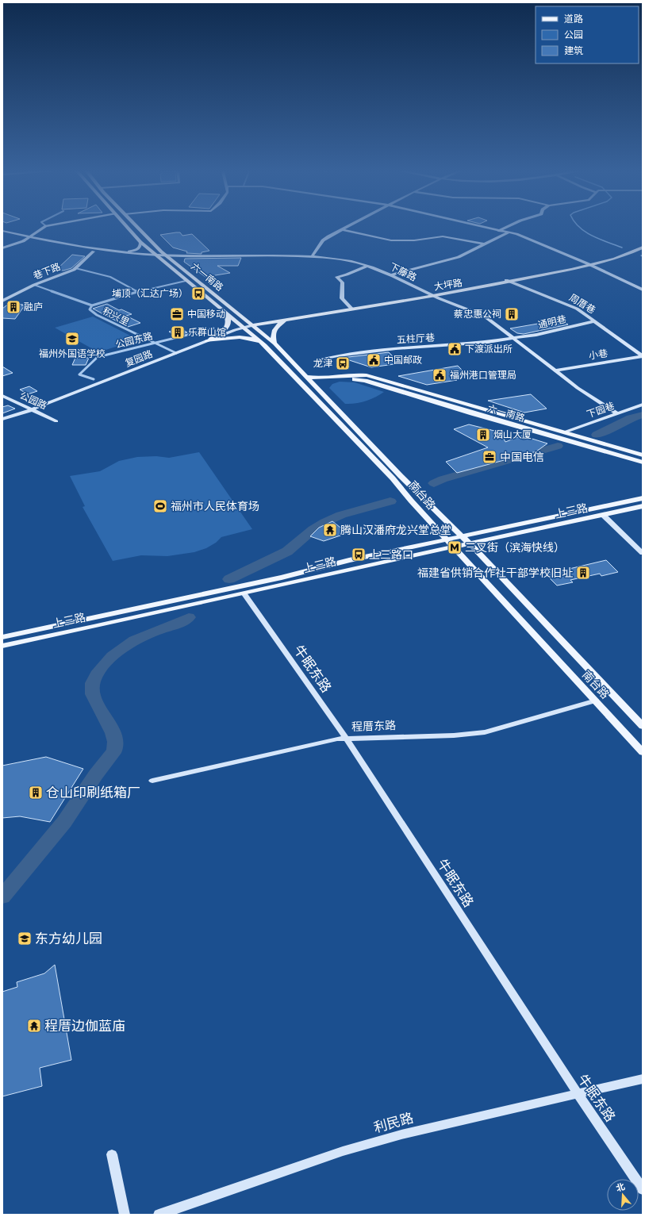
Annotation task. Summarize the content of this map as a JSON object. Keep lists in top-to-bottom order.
{
  "streets": {
    "main road": [
      "六一南路",
      "大坪路",
      "南台路",
      "上三路"
    ],
    "street": [
      "巷下路",
      "下藤路",
      "周厝巷",
      "积兴里",
      "通明巷",
      "五柱厅巷",
      "公园东路",
      "小巷",
      "复园路",
      "公园路",
      "下园巷",
      "牛眠东路",
      "程厝东路",
      "利民路"
    ]
  },
  "crossings": [
    ["下藤路", "六一南路"],
    ["下藤路", "大坪路"],
    ["下藤路", "通明巷"],
    ["下藤路", "五柱厅巷"],
    ["下藤路", "小巷"],
    ["下藤路", "下园巷"],
    ["六一南路", "大坪路"],
    ["六一南路", "复园路"],
    ["六一南路", "下园巷"],
    ["六一南路", "南台路"],
    ["大坪路", "周厝巷"],
    ["大坪路", "复园路"],
    ["大坪路", "南台路"],
    ["周厝巷", "通明巷"],
    ["周厝巷", "小巷"],
    ["积兴里", "公园东路"],
    ["积兴里", "复园路"],
    ["通明巷", "五柱厅巷"],
    ["复园路", "公园路"],
    ["复园路", "南台路"],
    ["南台路", "上三路"],
    ["南台路", "程厝东路"],
    ["上三路", "牛眠东路"],
    ["牛眠东路", "程厝东路"],
    ["牛眠东路", "利民路"]
  ],
  "places": {
    "bus stop": ["埔顶（汇达广场）", "龙津", "上三路口"],
    "building": [
      "融庐",
      "蔡忠惠公祠",
      "乐群山馆",
      "烟山大厦",
      "福建省供销合作社干部学校旧址",
      "仓山印刷纸箱厂"
    ],
    "office": ["中国移动", "中国电信"],
    "school or university": ["福州外国语学校", "东方幼儿园"],
    "public building": ["下渡派出所", "中国邮政", "福州港口管理局"],
    "sports": ["福州市人民体育场"],
    "temple": ["腾山汉潘府龙兴堂总堂", "程厝边伽蓝庙"],
    "metro station": ["三叉街（滨海快线）"]
  },
  "legend": ["道路", "公园", "建筑"],
  "north": "top"
}
